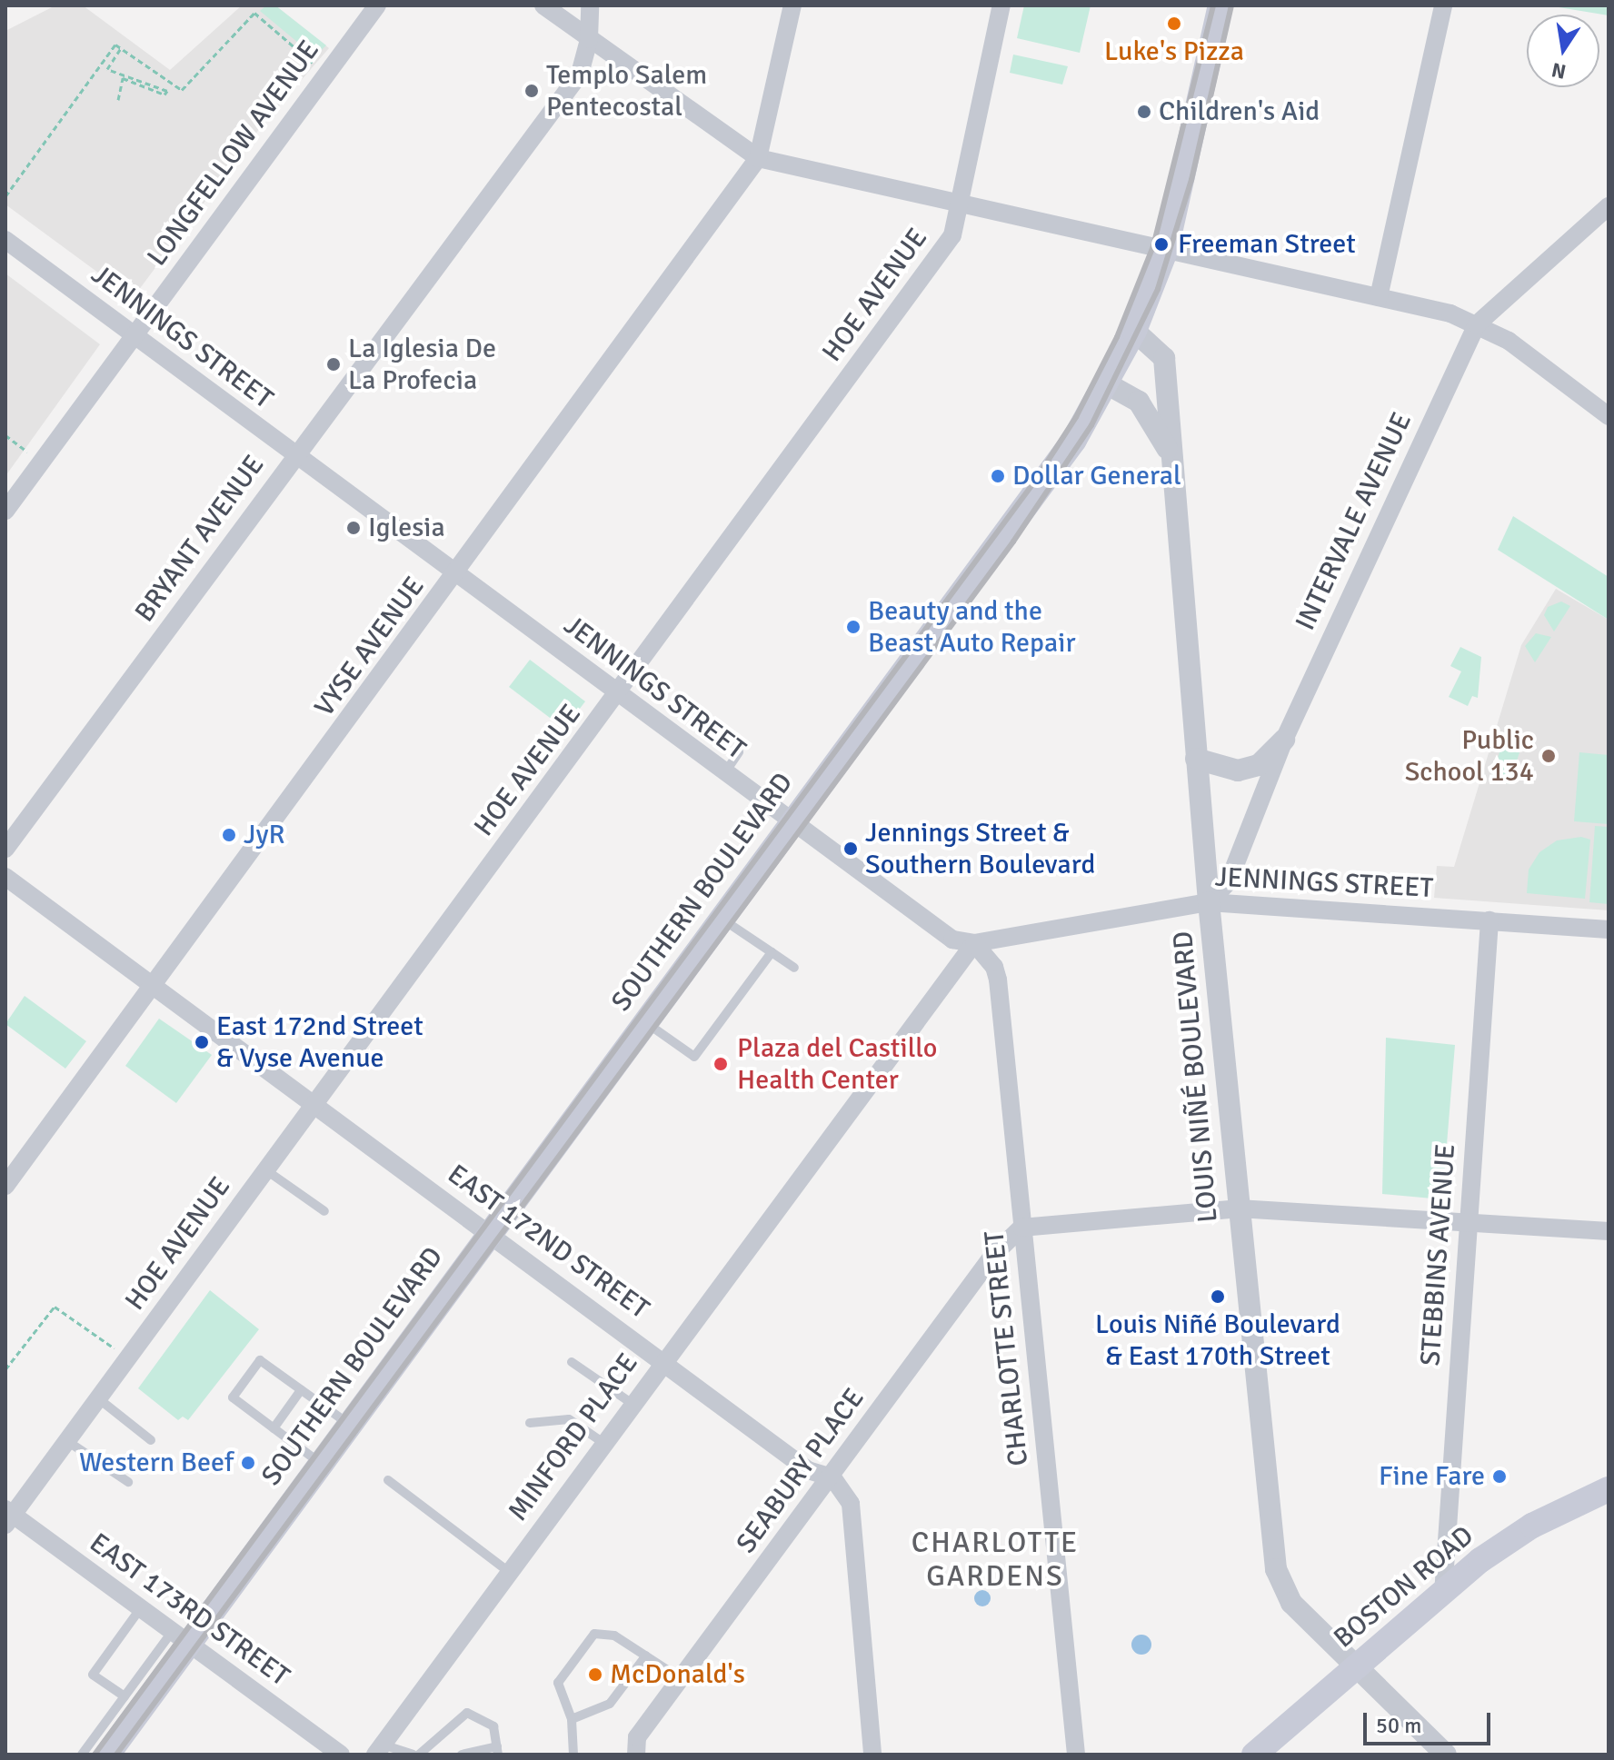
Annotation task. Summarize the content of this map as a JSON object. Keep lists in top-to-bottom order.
{
  "streets": {
    "main road": ["SOUTHERN BOULEVARD", "BOSTON ROAD"],
    "street": [
      "LONGFELLOW AVENUE",
      "HOE AVENUE",
      "JENNINGS STREET",
      "INTERVALE AVENUE",
      "BRYANT AVENUE",
      "VYSE AVENUE",
      "LOUIS NIÑÉ BOULEVARD",
      "EAST 172ND STREET",
      "STEBBINS AVENUE",
      "CHARLOTTE STREET",
      "MINFORD PLACE",
      "SEABURY PLACE",
      "EAST 173RD STREET"
    ]
  },
  "crossings": [
    ["LONGFELLOW AVENUE", "JENNINGS STREET"],
    ["HOE AVENUE", "JENNINGS STREET"],
    ["HOE AVENUE", "EAST 172ND STREET"],
    ["HOE AVENUE", "EAST 173RD STREET"],
    ["JENNINGS STREET", "INTERVALE AVENUE"],
    ["JENNINGS STREET", "BRYANT AVENUE"],
    ["JENNINGS STREET", "VYSE AVENUE"],
    ["JENNINGS STREET", "SOUTHERN BOULEVARD"],
    ["JENNINGS STREET", "LOUIS NIÑÉ BOULEVARD"],
    ["JENNINGS STREET", "STEBBINS AVENUE"],
    ["JENNINGS STREET", "CHARLOTTE STREET"],
    ["JENNINGS STREET", "MINFORD PLACE"],
    ["INTERVALE AVENUE", "LOUIS NIÑÉ BOULEVARD"],
    ["VYSE AVENUE", "EAST 172ND STREET"],
    ["SOUTHERN BOULEVARD", "LOUIS NIÑÉ BOULEVARD"],
    ["SOUTHERN BOULEVARD", "EAST 172ND STREET"],
    ["SOUTHERN BOULEVARD", "EAST 173RD STREET"],
    ["LOUIS NIÑÉ BOULEVARD", "BOSTON ROAD"],
    ["EAST 172ND STREET", "MINFORD PLACE"],
    ["EAST 172ND STREET", "SEABURY PLACE"],
    ["STEBBINS AVENUE", "BOSTON ROAD"],
    ["CHARLOTTE STREET", "MINFORD PLACE"],
    ["CHARLOTTE STREET", "SEABURY PLACE"]
  ],
  "districts": ["CHARLOTTE GARDENS"],
  "places": [
    "Luke's Pizza",
    "Templo Salem Pentecostal",
    "Children's Aid",
    "Freeman Street",
    "La Iglesia De La Profecia",
    "Dollar General",
    "Iglesia",
    "Beauty and the Beast Auto Repair",
    "Public School 134",
    "JyR",
    "Jennings Street & Southern Boulevard",
    "East 172nd Street & Vyse Avenue",
    "Plaza del Castillo Health Center",
    "Louis Niñé Boulevard & East 170th Street",
    "Western Beef",
    "Fine Fare",
    "McDonald's"
  ],
  "scale_bar": "50 m",
  "north": "bottom"
}
